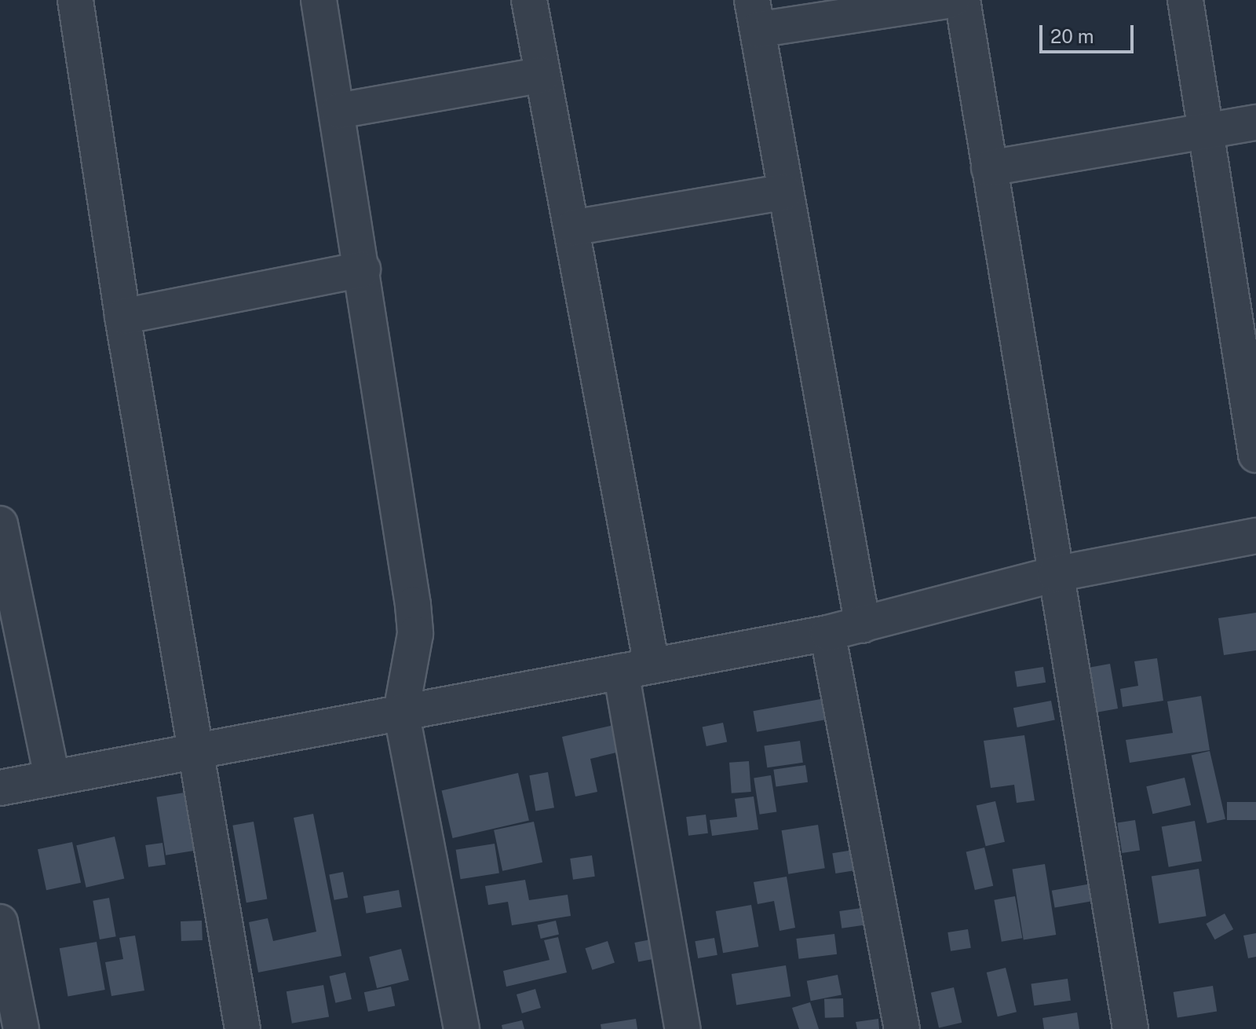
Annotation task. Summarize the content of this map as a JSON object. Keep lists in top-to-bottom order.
{
  "scale_bar": "20 m"
}
